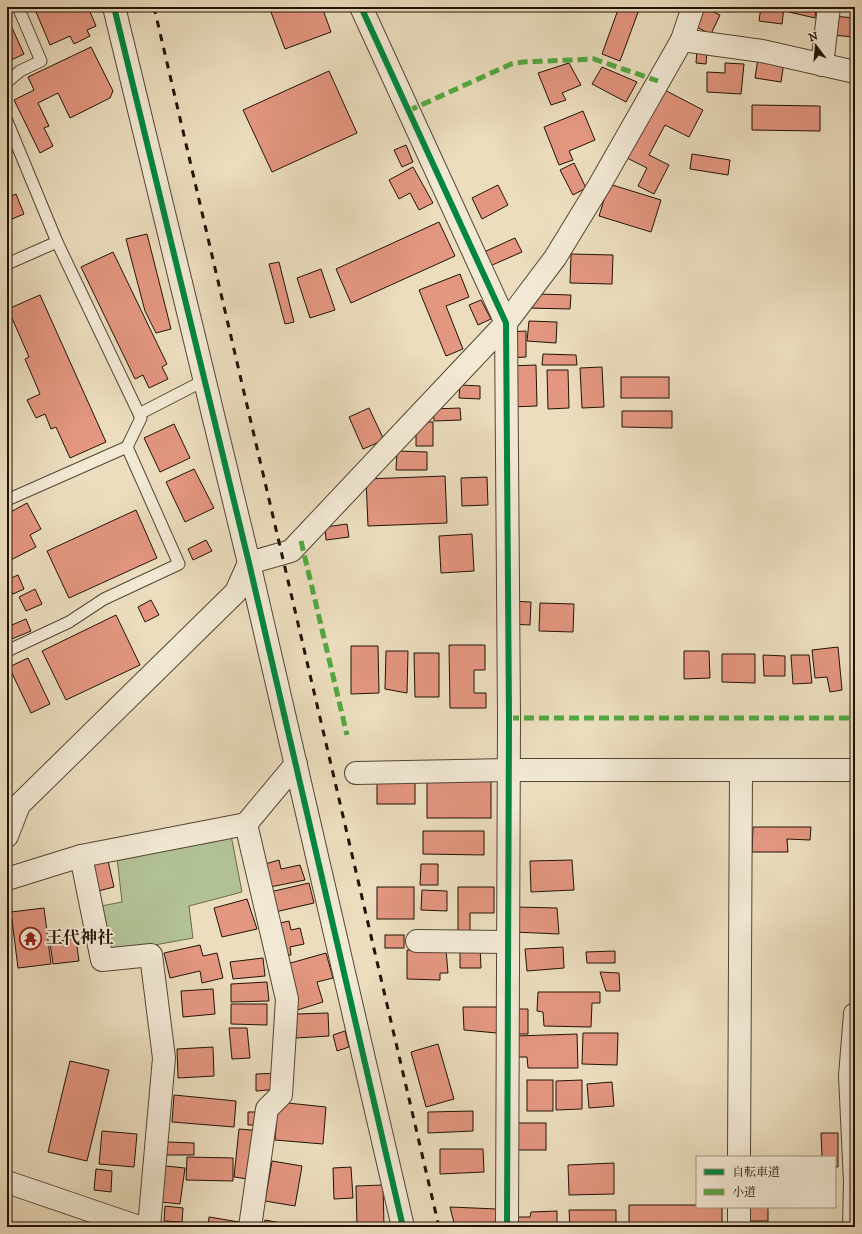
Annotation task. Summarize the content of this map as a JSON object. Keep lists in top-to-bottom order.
{
  "places": {
    "temple": ["王代神社"]
  },
  "legend": ["自転車道", "小道"],
  "north": "top"
}
